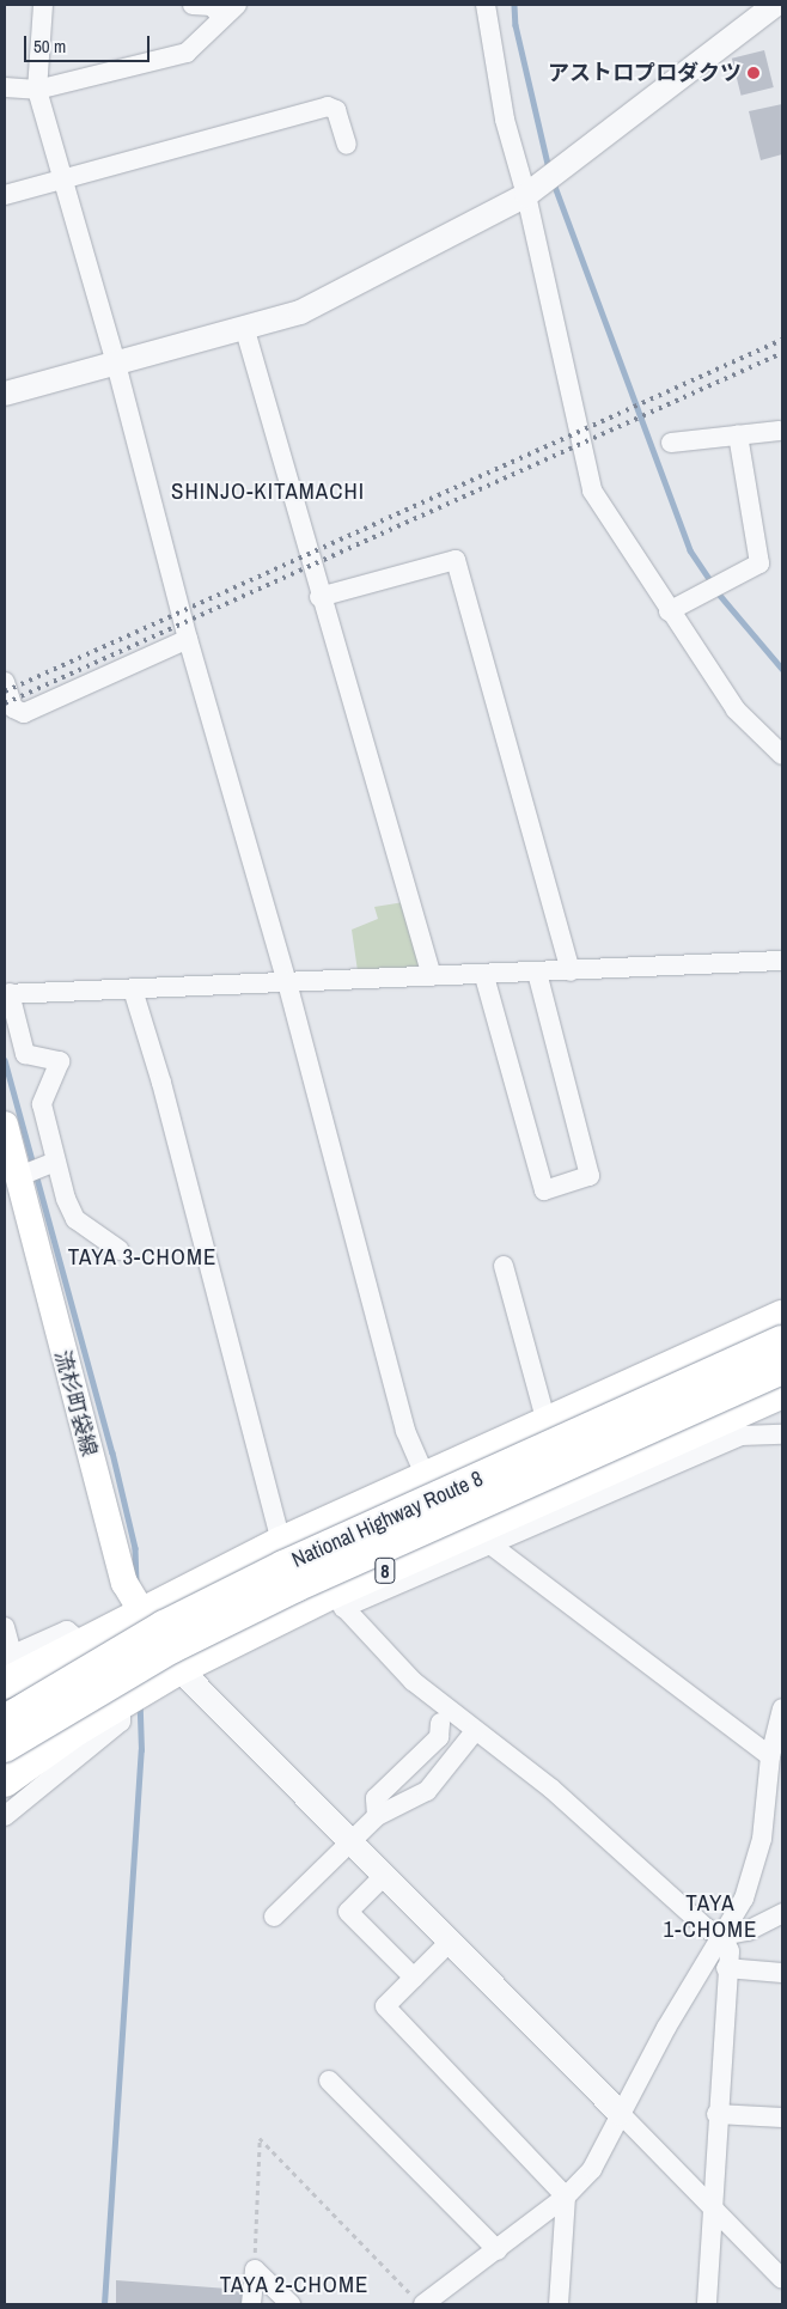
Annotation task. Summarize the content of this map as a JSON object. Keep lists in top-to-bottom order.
{
  "streets": {
    "highway": ["National Highway Route 8", "8"],
    "main road": ["流杉町袋線"]
  },
  "crossings": [
    ["流杉町袋線", "8"]
  ],
  "districts": [
    "SHINJO-KITAMACHI",
    "TAYA 3-CHOME",
    "TAYA 1-CHOME",
    "TAYA 2-CHOME"
  ],
  "places": ["アストロプロダクツ"],
  "scale_bar": "50 m"
}
